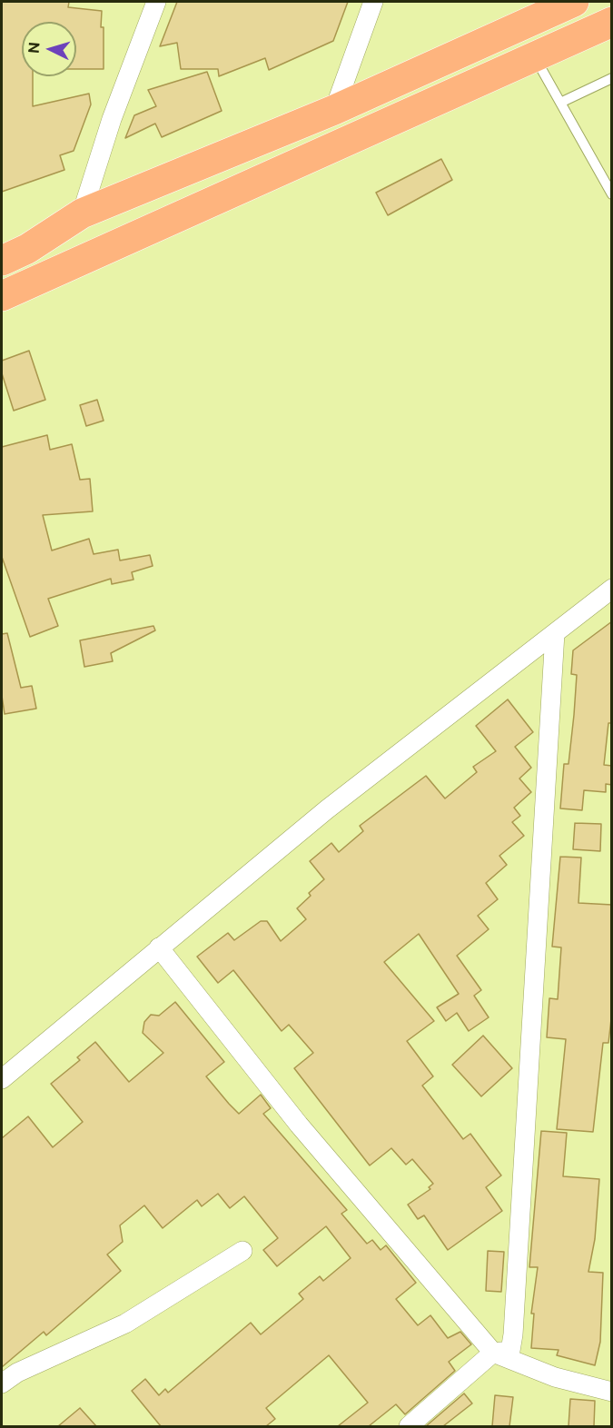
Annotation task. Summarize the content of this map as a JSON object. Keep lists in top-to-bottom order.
{
  "north": "left"
}
